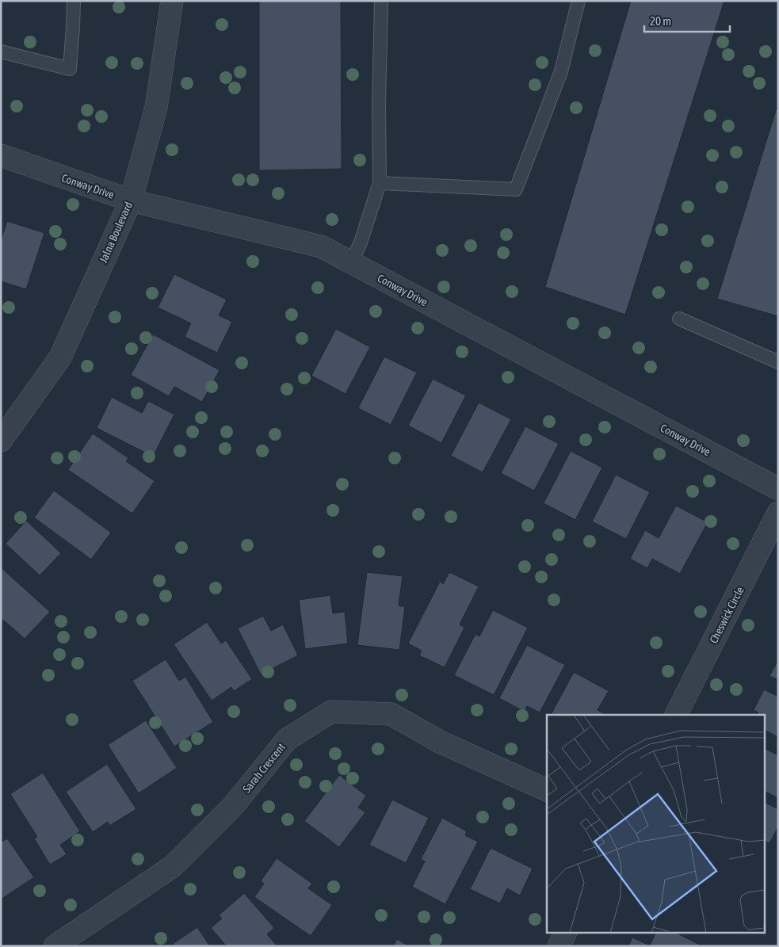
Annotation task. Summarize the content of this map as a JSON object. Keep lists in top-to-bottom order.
{
  "streets": {
    "street": [
      "Conway Drive",
      "Jalna Boulevard",
      "Cheswick Circle",
      "Sarah Crescent"
    ]
  },
  "crossings": [
    ["Conway Drive", "Jalna Boulevard"]
  ],
  "scale_bar": "20 m"
}
